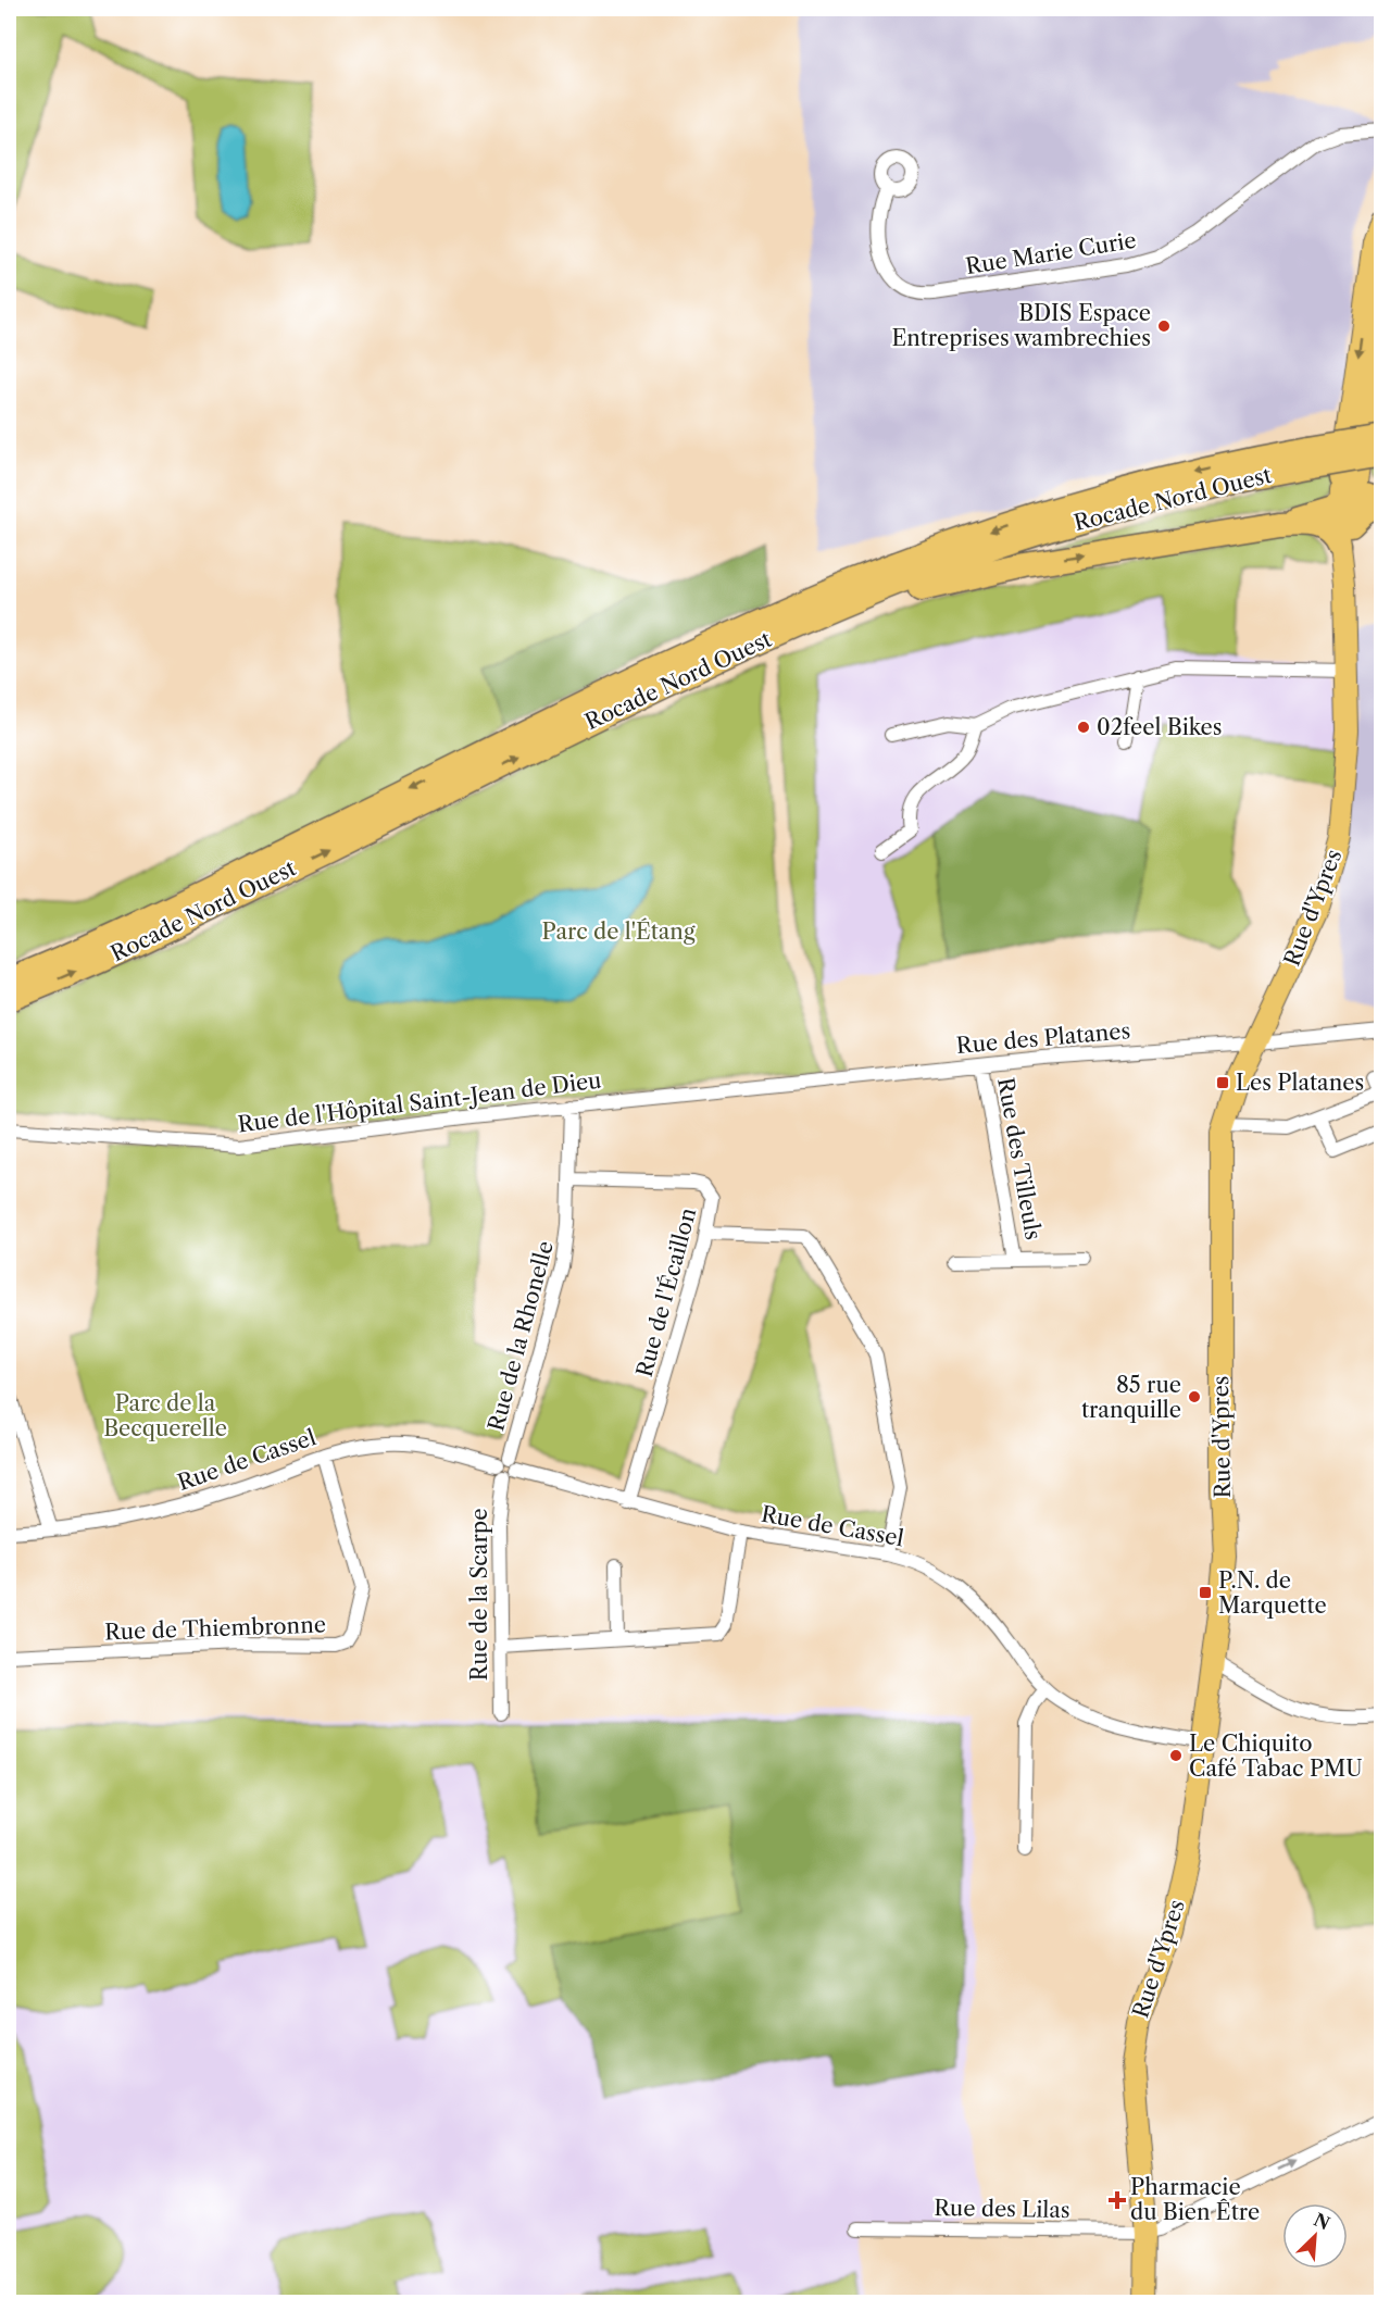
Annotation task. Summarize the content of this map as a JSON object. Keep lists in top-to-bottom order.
{
  "streets": {
    "highway": ["Rocade Nord Ouest"],
    "main road": ["Rue d'Ypres"],
    "street": [
      "Rue Marie Curie",
      "Rue des Platanes",
      "Rue de l'Hôpital Saint-Jean de Dieu",
      "Rue des Tilleuls",
      "Rue de l'Écaillon",
      "Rue de la Rhonelle",
      "Rue de Cassel",
      "Rue de la Scarpe",
      "Rue de Thiembronne",
      "Rue des Lilas"
    ]
  },
  "crossings": [
    ["Rue d'Ypres", "Rue des Platanes"],
    ["Rue d'Ypres", "Rue de Cassel"],
    ["Rue d'Ypres", "Rue des Lilas"],
    ["Rue des Platanes", "Rue de l'Hôpital Saint-Jean de Dieu"],
    ["Rue des Platanes", "Rue des Tilleuls"],
    ["Rue de l'Hôpital Saint-Jean de Dieu", "Rue de la Rhonelle"],
    ["Rue de l'Écaillon", "Rue de la Rhonelle"],
    ["Rue de l'Écaillon", "Rue de Cassel"],
    ["Rue de la Rhonelle", "Rue de Cassel"],
    ["Rue de la Rhonelle", "Rue de la Scarpe"],
    ["Rue de Cassel", "Rue de la Scarpe"],
    ["Rue de Cassel", "Rue de Thiembronne"]
  ],
  "parks": ["Parc de l'Étang", "Parc de la Becquerelle"],
  "places": {
    "other": [
      "BDIS Espace Entreprises wambrechies",
      "02feel Bikes",
      "85 rue tranquille",
      "Le Chiquito Café Tabac PMU"
    ],
    "transit": ["Les Platanes", "P.N. de Marquette"],
    "health": ["Pharmacie du Bien Être"]
  },
  "north": "top right"
}
